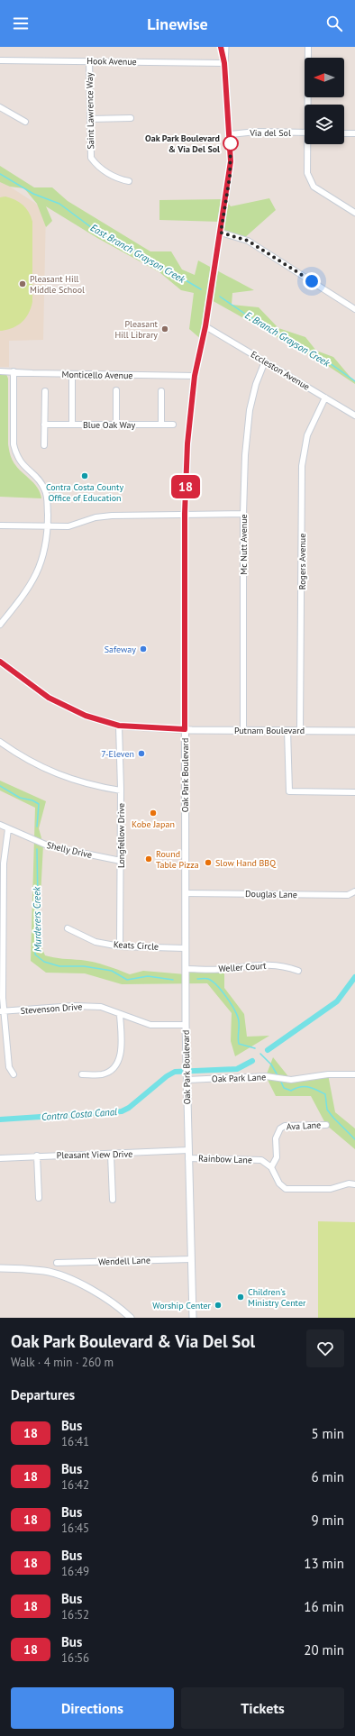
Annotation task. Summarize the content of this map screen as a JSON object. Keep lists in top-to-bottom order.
{
  "streets": {
    "street": [
      "Hook Avenue",
      "Saint Lawrence Way",
      "Via del Sol",
      "Eccleston Avenue",
      "Monticello Avenue",
      "Blue Oak Way",
      "Mc Nutt Avenue",
      "Rogers Avenue",
      "Putnam Boulevard",
      "Oak Park Boulevard",
      "Longfellow Drive",
      "Shelly Drive",
      "Douglas Lane",
      "Keats Circle",
      "Weller Court",
      "Stevenson Drive",
      "Oak Park Lane",
      "Ava Lane",
      "Pleasant View Drive",
      "Rainbow Lane",
      "Wendell Lane"
    ]
  },
  "crossings": [
    ["Hook Avenue", "Saint Lawrence Way"],
    ["Hook Avenue", "Oak Park Boulevard"],
    ["Via del Sol", "Oak Park Boulevard"],
    ["Eccleston Avenue", "Mc Nutt Avenue"],
    ["Eccleston Avenue", "Rogers Avenue"],
    ["Eccleston Avenue", "Oak Park Boulevard"],
    ["Monticello Avenue", "Oak Park Boulevard"],
    ["Mc Nutt Avenue", "Putnam Boulevard"],
    ["Rogers Avenue", "Putnam Boulevard"],
    ["Putnam Boulevard", "Oak Park Boulevard"],
    ["Putnam Boulevard", "Longfellow Drive"],
    ["Oak Park Boulevard", "Douglas Lane"],
    ["Oak Park Boulevard", "Keats Circle"],
    ["Oak Park Boulevard", "Weller Court"],
    ["Oak Park Boulevard", "Stevenson Drive"],
    ["Oak Park Boulevard", "Oak Park Lane"],
    ["Oak Park Boulevard", "Pleasant View Drive"],
    ["Oak Park Boulevard", "Rainbow Lane"],
    ["Oak Park Boulevard", "Wendell Lane"],
    ["Longfellow Drive", "Shelly Drive"],
    ["Longfellow Drive", "Keats Circle"],
    ["Ava Lane", "Rainbow Lane"]
  ],
  "water": [
    "East Branch Grayson Creek",
    "E. Branch Grayson Creek",
    "Murderers Creek",
    "Contra Costa Canal"
  ],
  "places": [
    "Oak Park Boulevard & Via Del Sol",
    "Pleasant Hill Middle School",
    "Pleasant Hill Library",
    "Contra Costa County Office of Education",
    "Safeway",
    "7-Eleven",
    "Kobe Japan",
    "Round Table Pizza",
    "Slow Hand BBQ",
    "Children's Ministry Center",
    "Worship Center"
  ],
  "lines": ["bus line 18"],
  "north": "left",
  "page": {
    "header": "Linewise",
    "on_map": "18",
    "heading": [
      ["Oak Park Boulevard & Via Del Sol", "Walk · 4 min · 260 m"],
      "Departures"
    ],
    "list": [
      {
        "mark": "18",
        "name": "Bus",
        "note": "16:41",
        "value": "5 min"
      },
      {
        "mark": "18",
        "name": "Bus",
        "note": "16:42",
        "value": "6 min"
      },
      {
        "mark": "18",
        "name": "Bus",
        "note": "16:45",
        "value": "9 min"
      },
      {
        "mark": "18",
        "name": "Bus",
        "note": "16:49",
        "value": "13 min"
      },
      {
        "mark": "18",
        "name": "Bus",
        "note": "16:52",
        "value": "16 min"
      },
      {
        "mark": "18",
        "name": "Bus",
        "note": "16:56",
        "value": "20 min"
      }
    ],
    "buttons": ["Directions", "Tickets"]
  }
}
